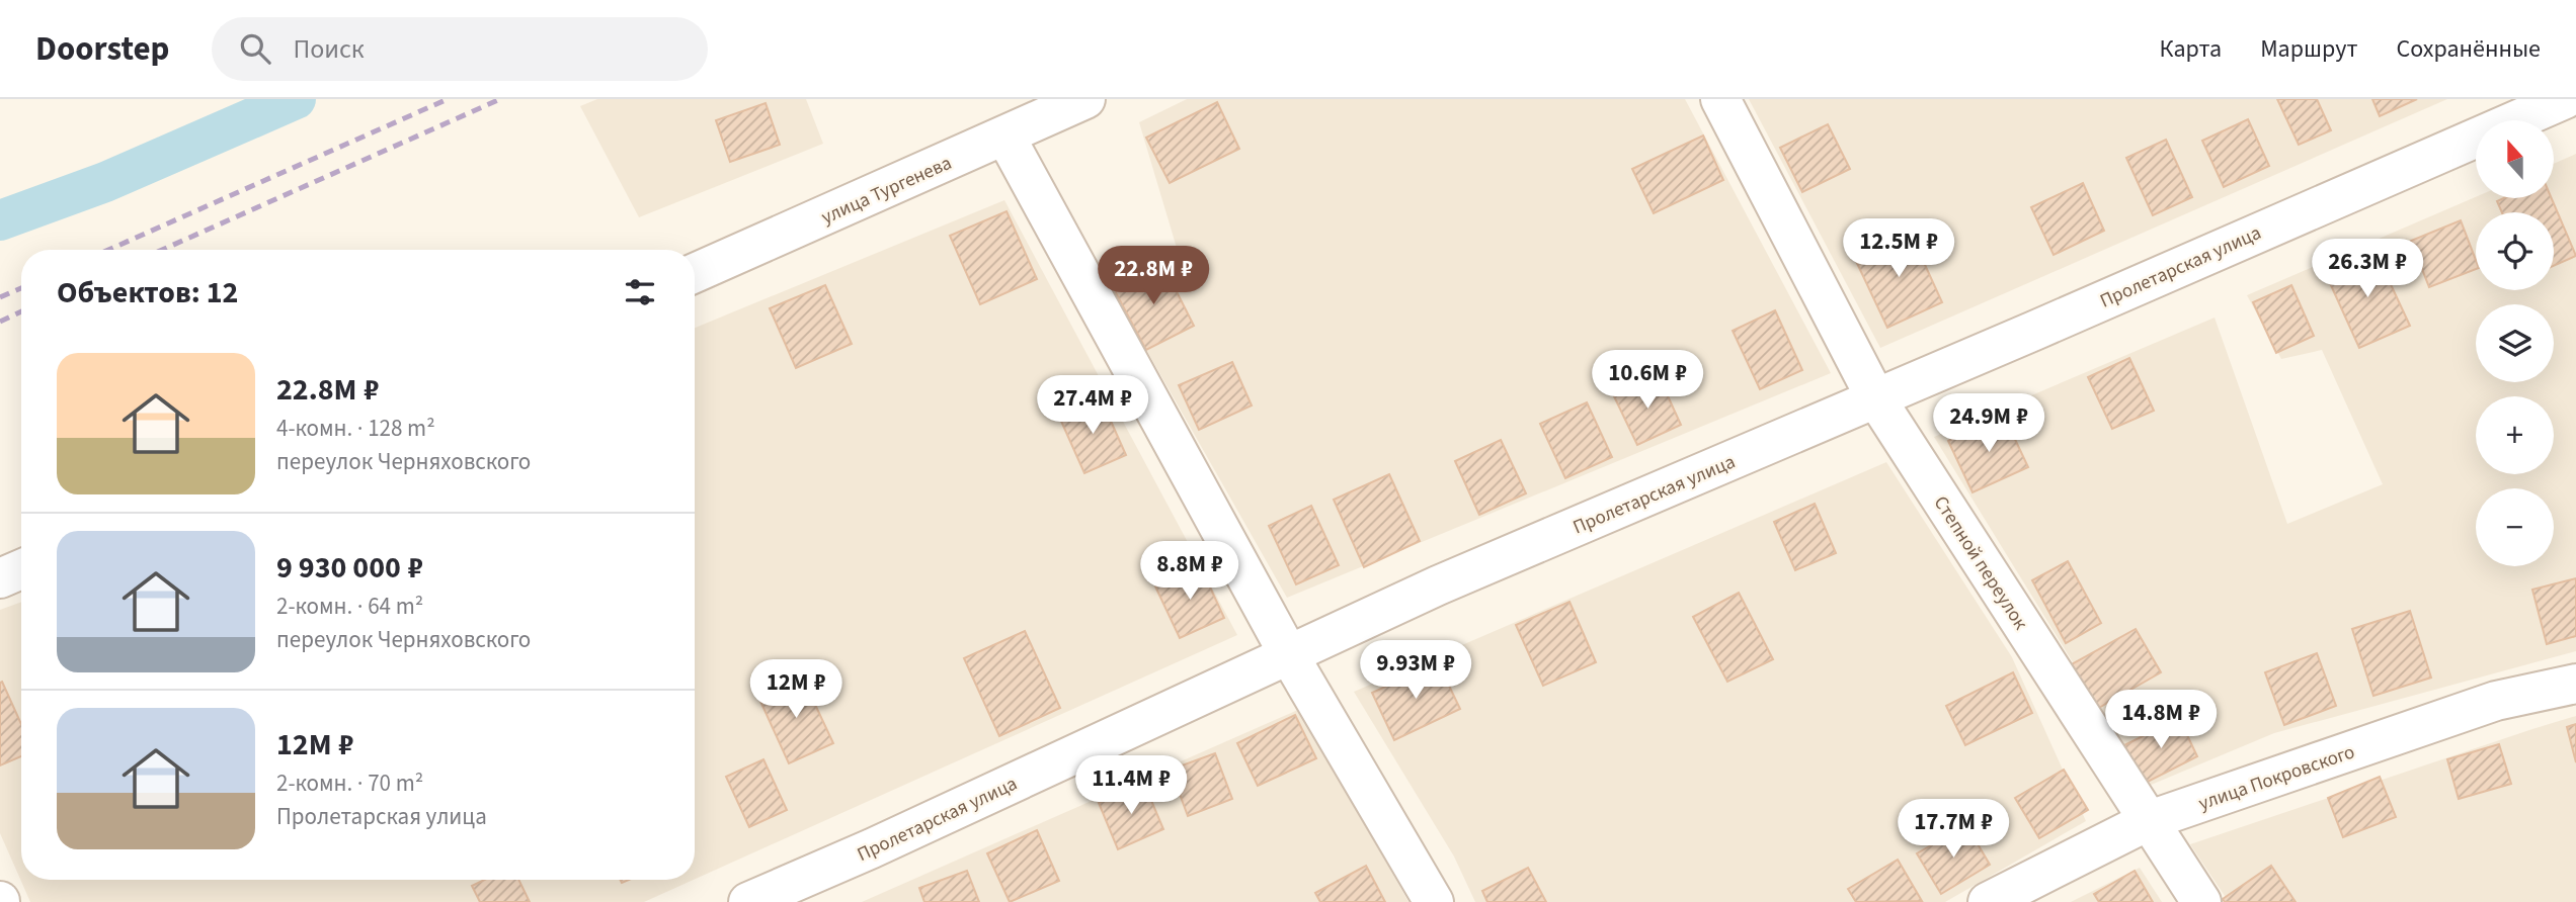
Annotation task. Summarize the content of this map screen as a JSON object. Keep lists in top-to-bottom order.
{
  "streets": {
    "street": [
      "улица Тургенева",
      "Пролетарская улица",
      "Степной переулок",
      "улица Покровского"
    ]
  },
  "crossings": [
    ["Пролетарская улица", "Степной переулок"],
    ["Степной переулок", "улица Покровского"]
  ],
  "north": "top",
  "page": {
    "header": "Doorstep",
    "search": "Поиск",
    "nav": ["Карта", "Маршрут", "Сохранённые"],
    "map_buttons": ["+", "−"],
    "price": [
      "12.5M ₽",
      "26.3M ₽",
      "22.8M ₽",
      "10.6M ₽",
      "27.4M ₽",
      "24.9M ₽",
      "8.8M ₽",
      "9.93M ₽",
      "12M ₽",
      "14.8M ₽",
      "11.4M ₽",
      "17.7M ₽"
    ],
    "heading": "Объектов: 12",
    "list": [
      {
        "name": "22.8M ₽",
        "note": "4-комн. · 128 m² · переулок Черняховского"
      },
      {
        "name": "9 930 000 ₽",
        "note": "2-комн. · 64 m² · переулок Черняховского"
      },
      {
        "name": "12M ₽",
        "note": "2-комн. · 70 m² · Пролетарская улица"
      }
    ]
  }
}
